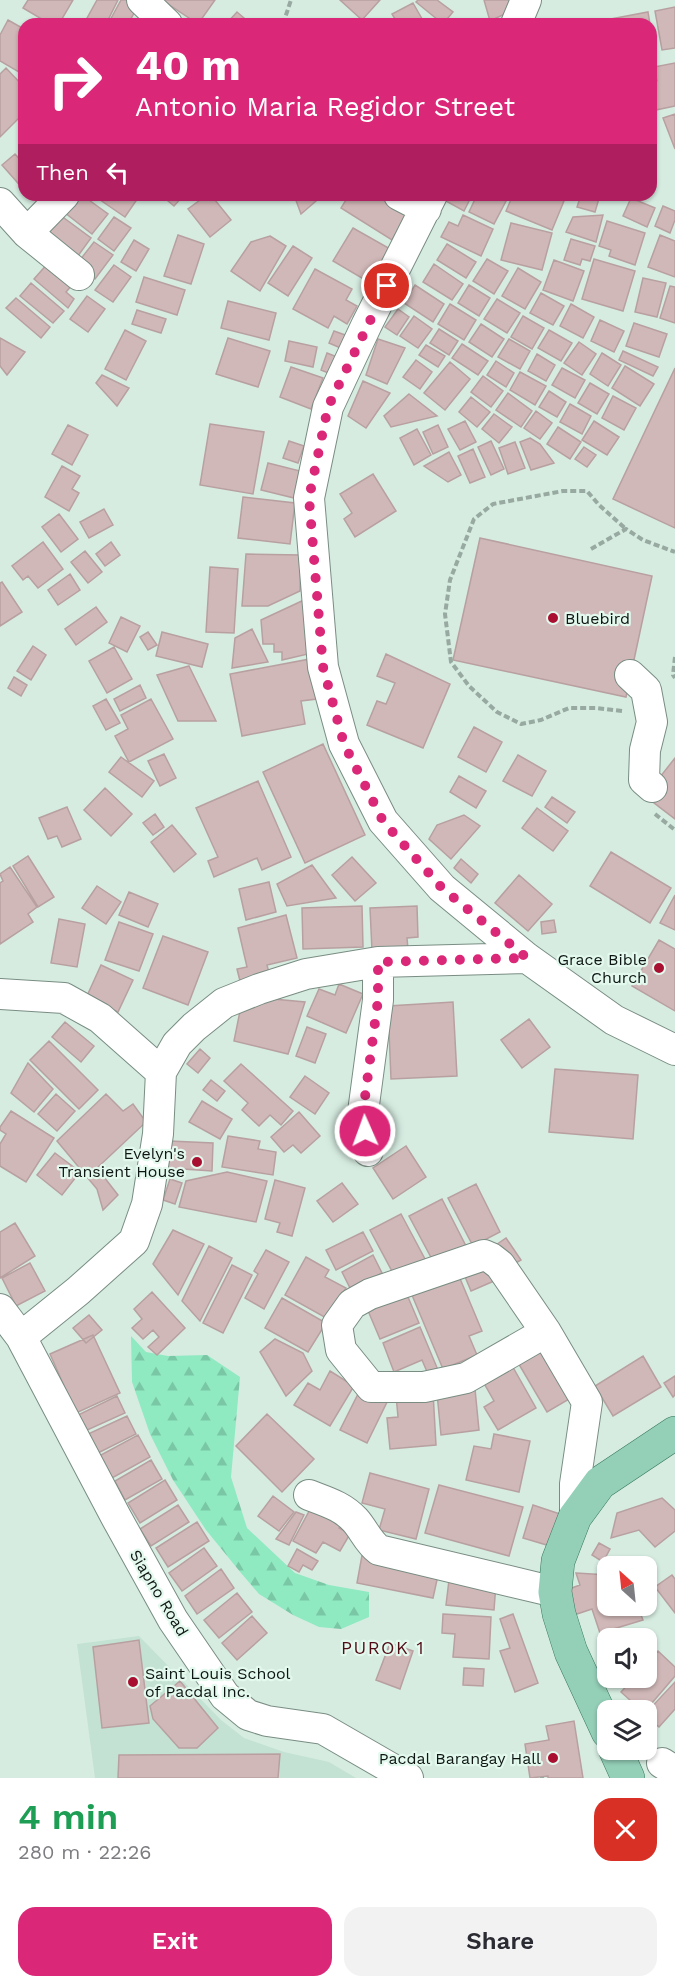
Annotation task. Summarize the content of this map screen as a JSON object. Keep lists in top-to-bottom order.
{
  "streets": {
    "street": ["Siapno Road"]
  },
  "districts": ["PUROK 1"],
  "places": [
    "Bluebird",
    "Grace Bible Church",
    "Evelyn's Transient House",
    "Saint Louis School of Pacdal Inc.",
    "Pacdal Barangay Hall"
  ],
  "north": "top left",
  "page": {
    "turn": ["40 m", "Antonio Maria Regidor Street"],
    "then": "Then",
    "heading": ["4 min", "280 m · 22:26"],
    "buttons": ["Exit", "Share"]
  }
}
